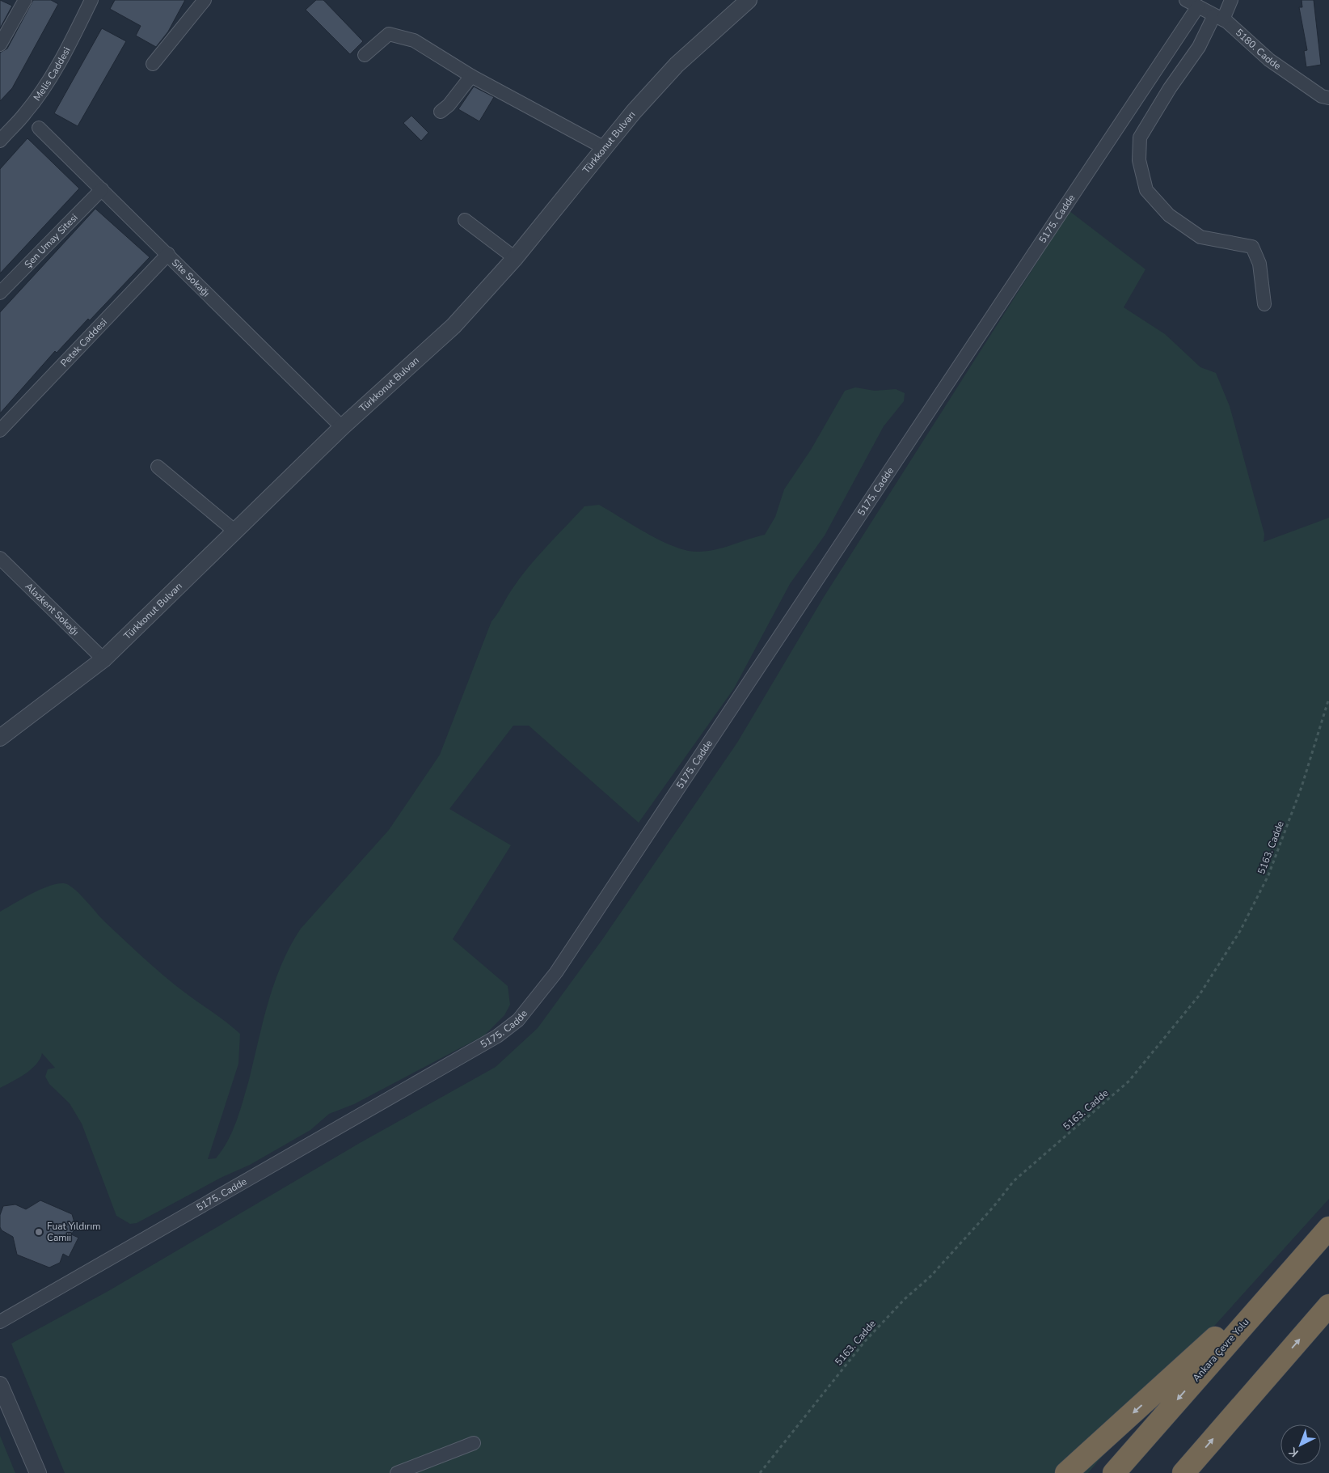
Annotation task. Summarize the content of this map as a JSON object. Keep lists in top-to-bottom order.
{
  "streets": {
    "highway": ["Ankara Çevre Yolu"],
    "street": [
      "5180. Cadde",
      "Melis Caddesi",
      "Türkkonut Bulvarı",
      "5175. Cadde",
      "Şen Umay Sitesi",
      "Site Sokağı",
      "Petek Caddesi",
      "Alazkent Sokağı"
    ],
    "path": ["5163. Cadde"]
  },
  "crossings": [
    ["5180. Cadde", "5175. Cadde"],
    ["Türkkonut Bulvarı", "Site Sokağı"],
    ["Türkkonut Bulvarı", "Alazkent Sokağı"],
    ["Şen Umay Sitesi", "Site Sokağı"],
    ["Site Sokağı", "Petek Caddesi"]
  ],
  "places": ["Fuat Yıldırım Camii"],
  "north": "bottom left"
}
